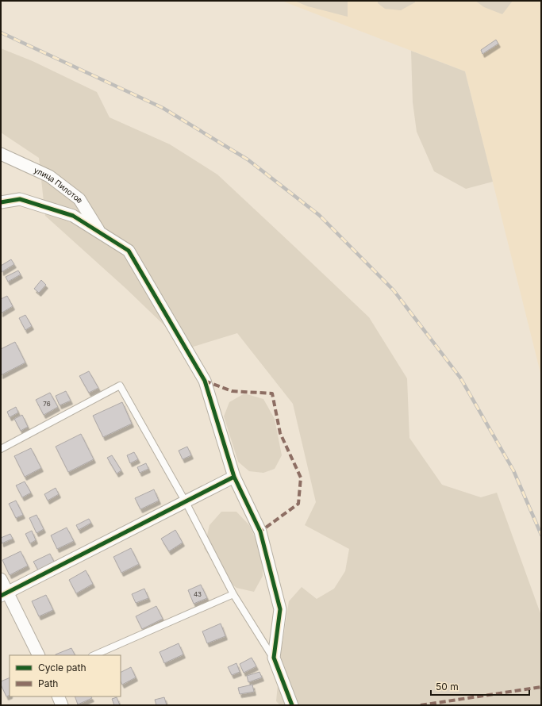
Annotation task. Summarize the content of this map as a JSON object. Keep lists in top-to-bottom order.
{
  "streets": {
    "street": ["улица Пилотов"]
  },
  "house_numbers": ["76", "43"],
  "legend": ["Cycle path", "Path"],
  "scale_bar": "50 m"
}
